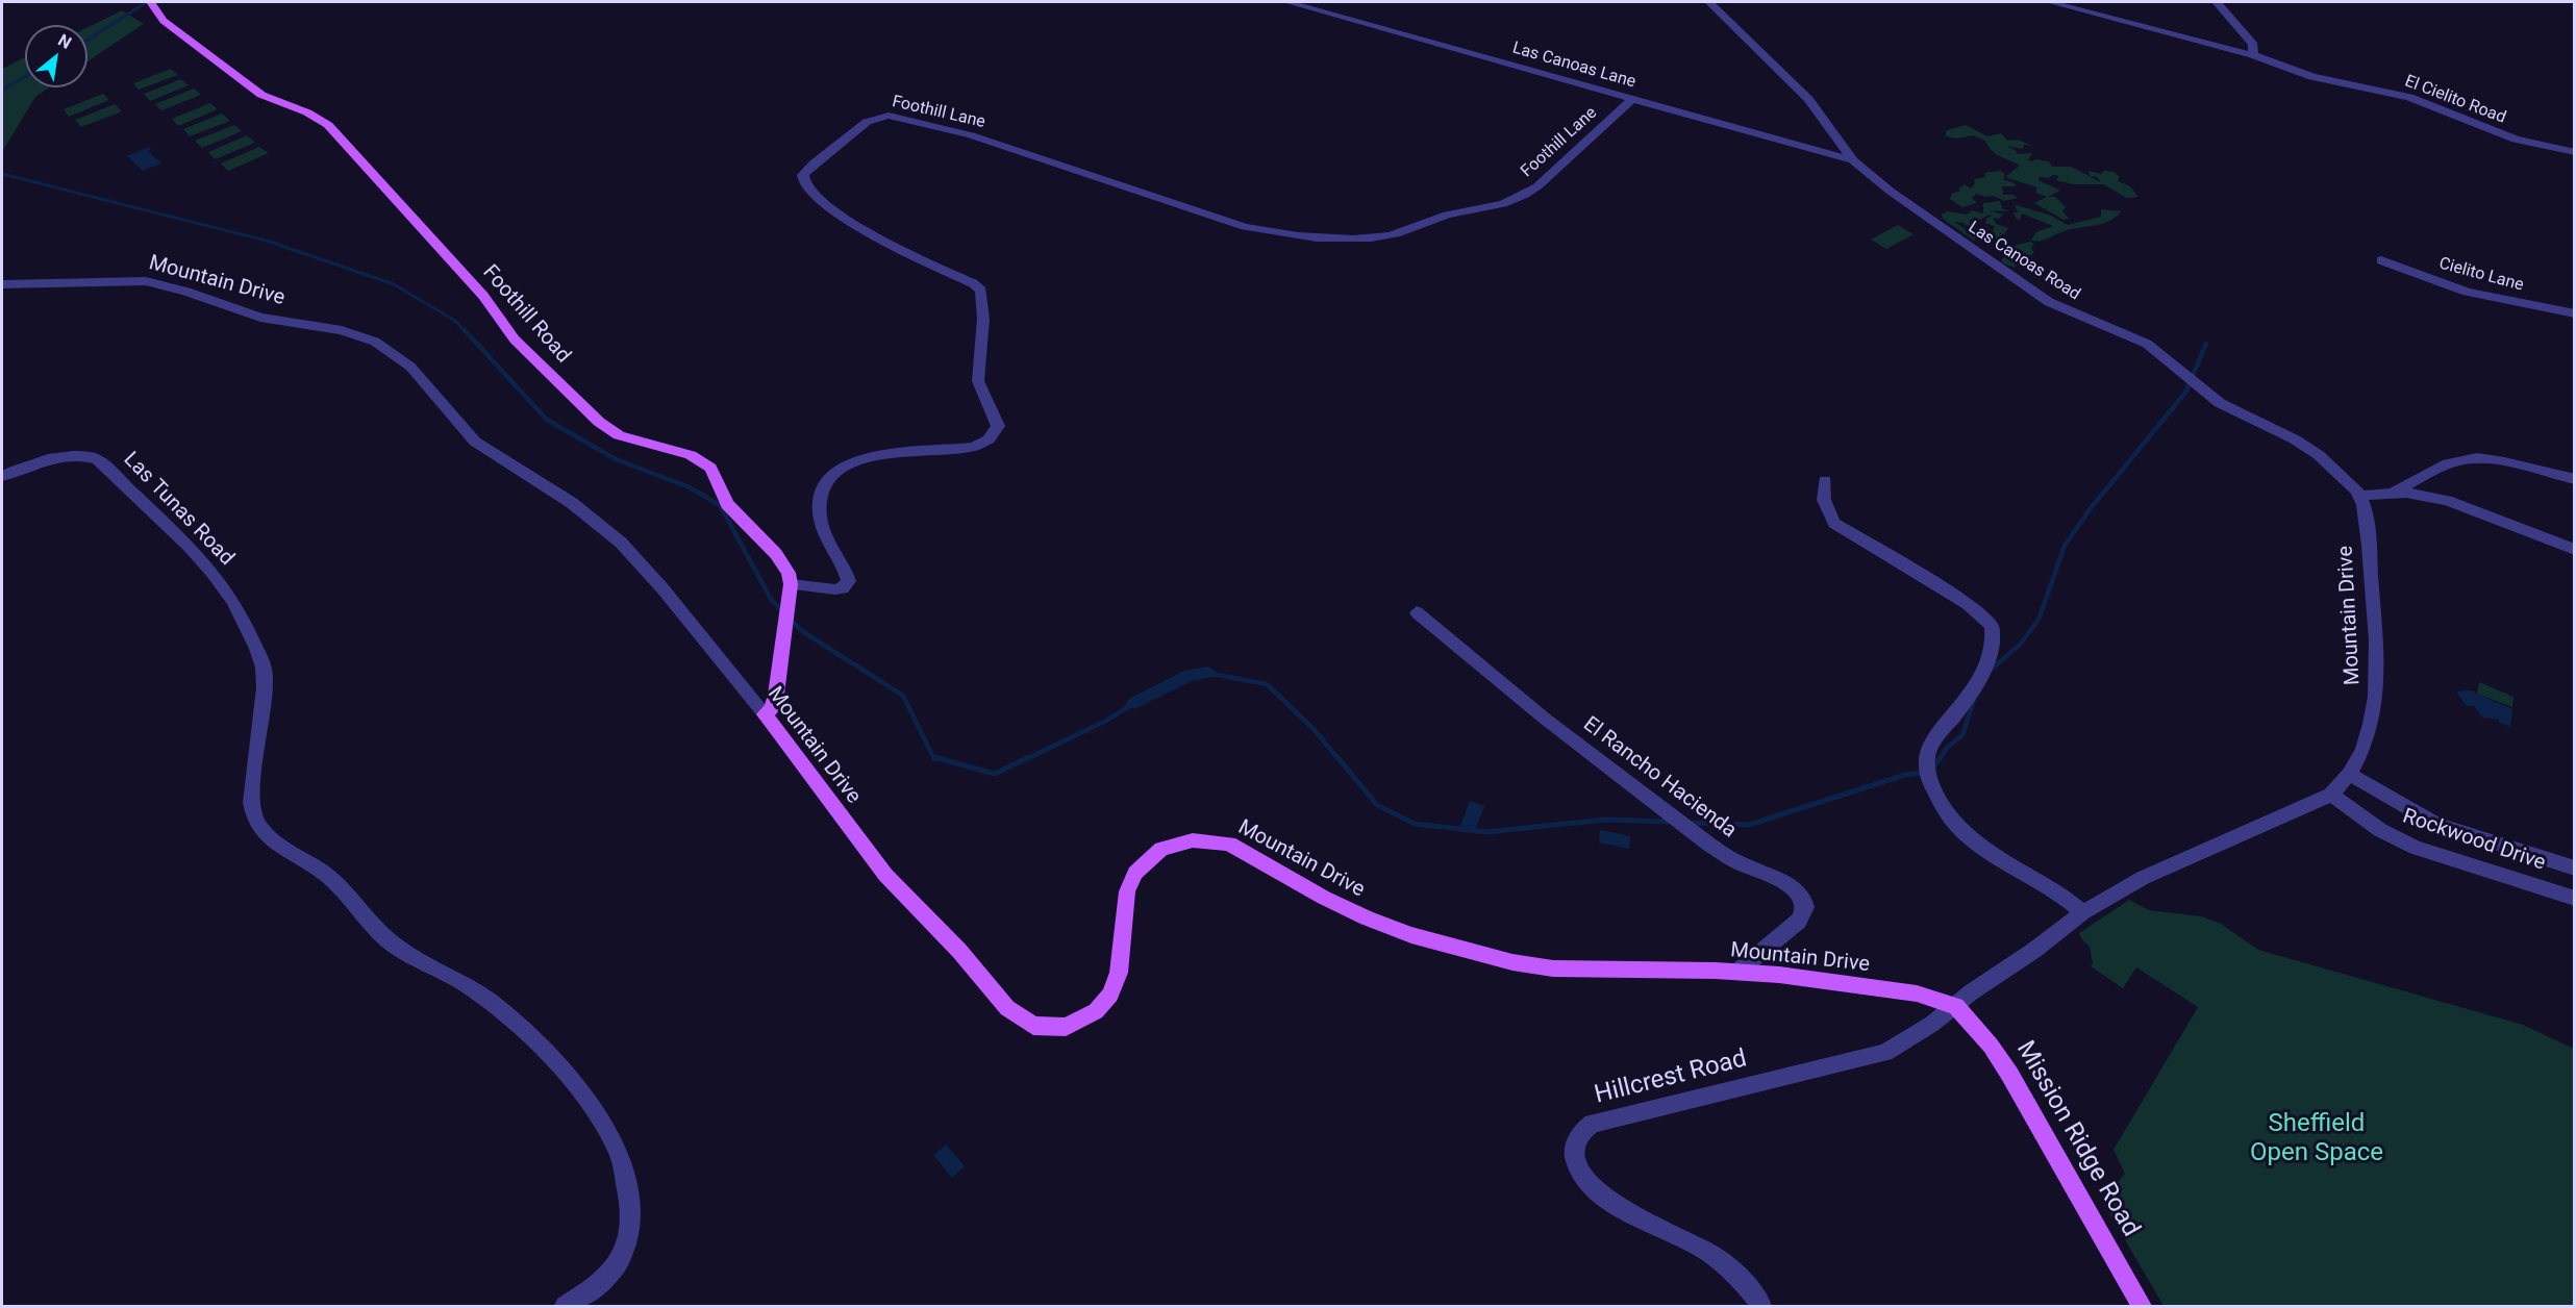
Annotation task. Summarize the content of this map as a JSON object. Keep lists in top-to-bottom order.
{
  "streets": {
    "main road": ["Mountain Drive", "Foothill Road", "Mission Ridge Road"],
    "street": [
      "Las Canoas Lane",
      "El Cielito Road",
      "Foothill Lane",
      "Las Canoas Road",
      "Cielito Lane",
      "Las Tunas Road",
      "El Rancho Hacienda",
      "Rockwood Drive",
      "Hillcrest Road"
    ]
  },
  "crossings": [
    ["Las Canoas Lane", "Foothill Lane"],
    ["Las Canoas Lane", "Las Canoas Road"],
    ["Foothill Lane", "Foothill Road"],
    ["Las Canoas Road", "Mountain Drive"],
    ["Mountain Drive", "El Rancho Hacienda"],
    ["Mountain Drive", "Rockwood Drive"],
    ["Mountain Drive", "Hillcrest Road"],
    ["Mountain Drive", "Mission Ridge Road"],
    ["Hillcrest Road", "Mission Ridge Road"]
  ],
  "parks": ["Sheffield Open Space"],
  "north": "top right"
}
